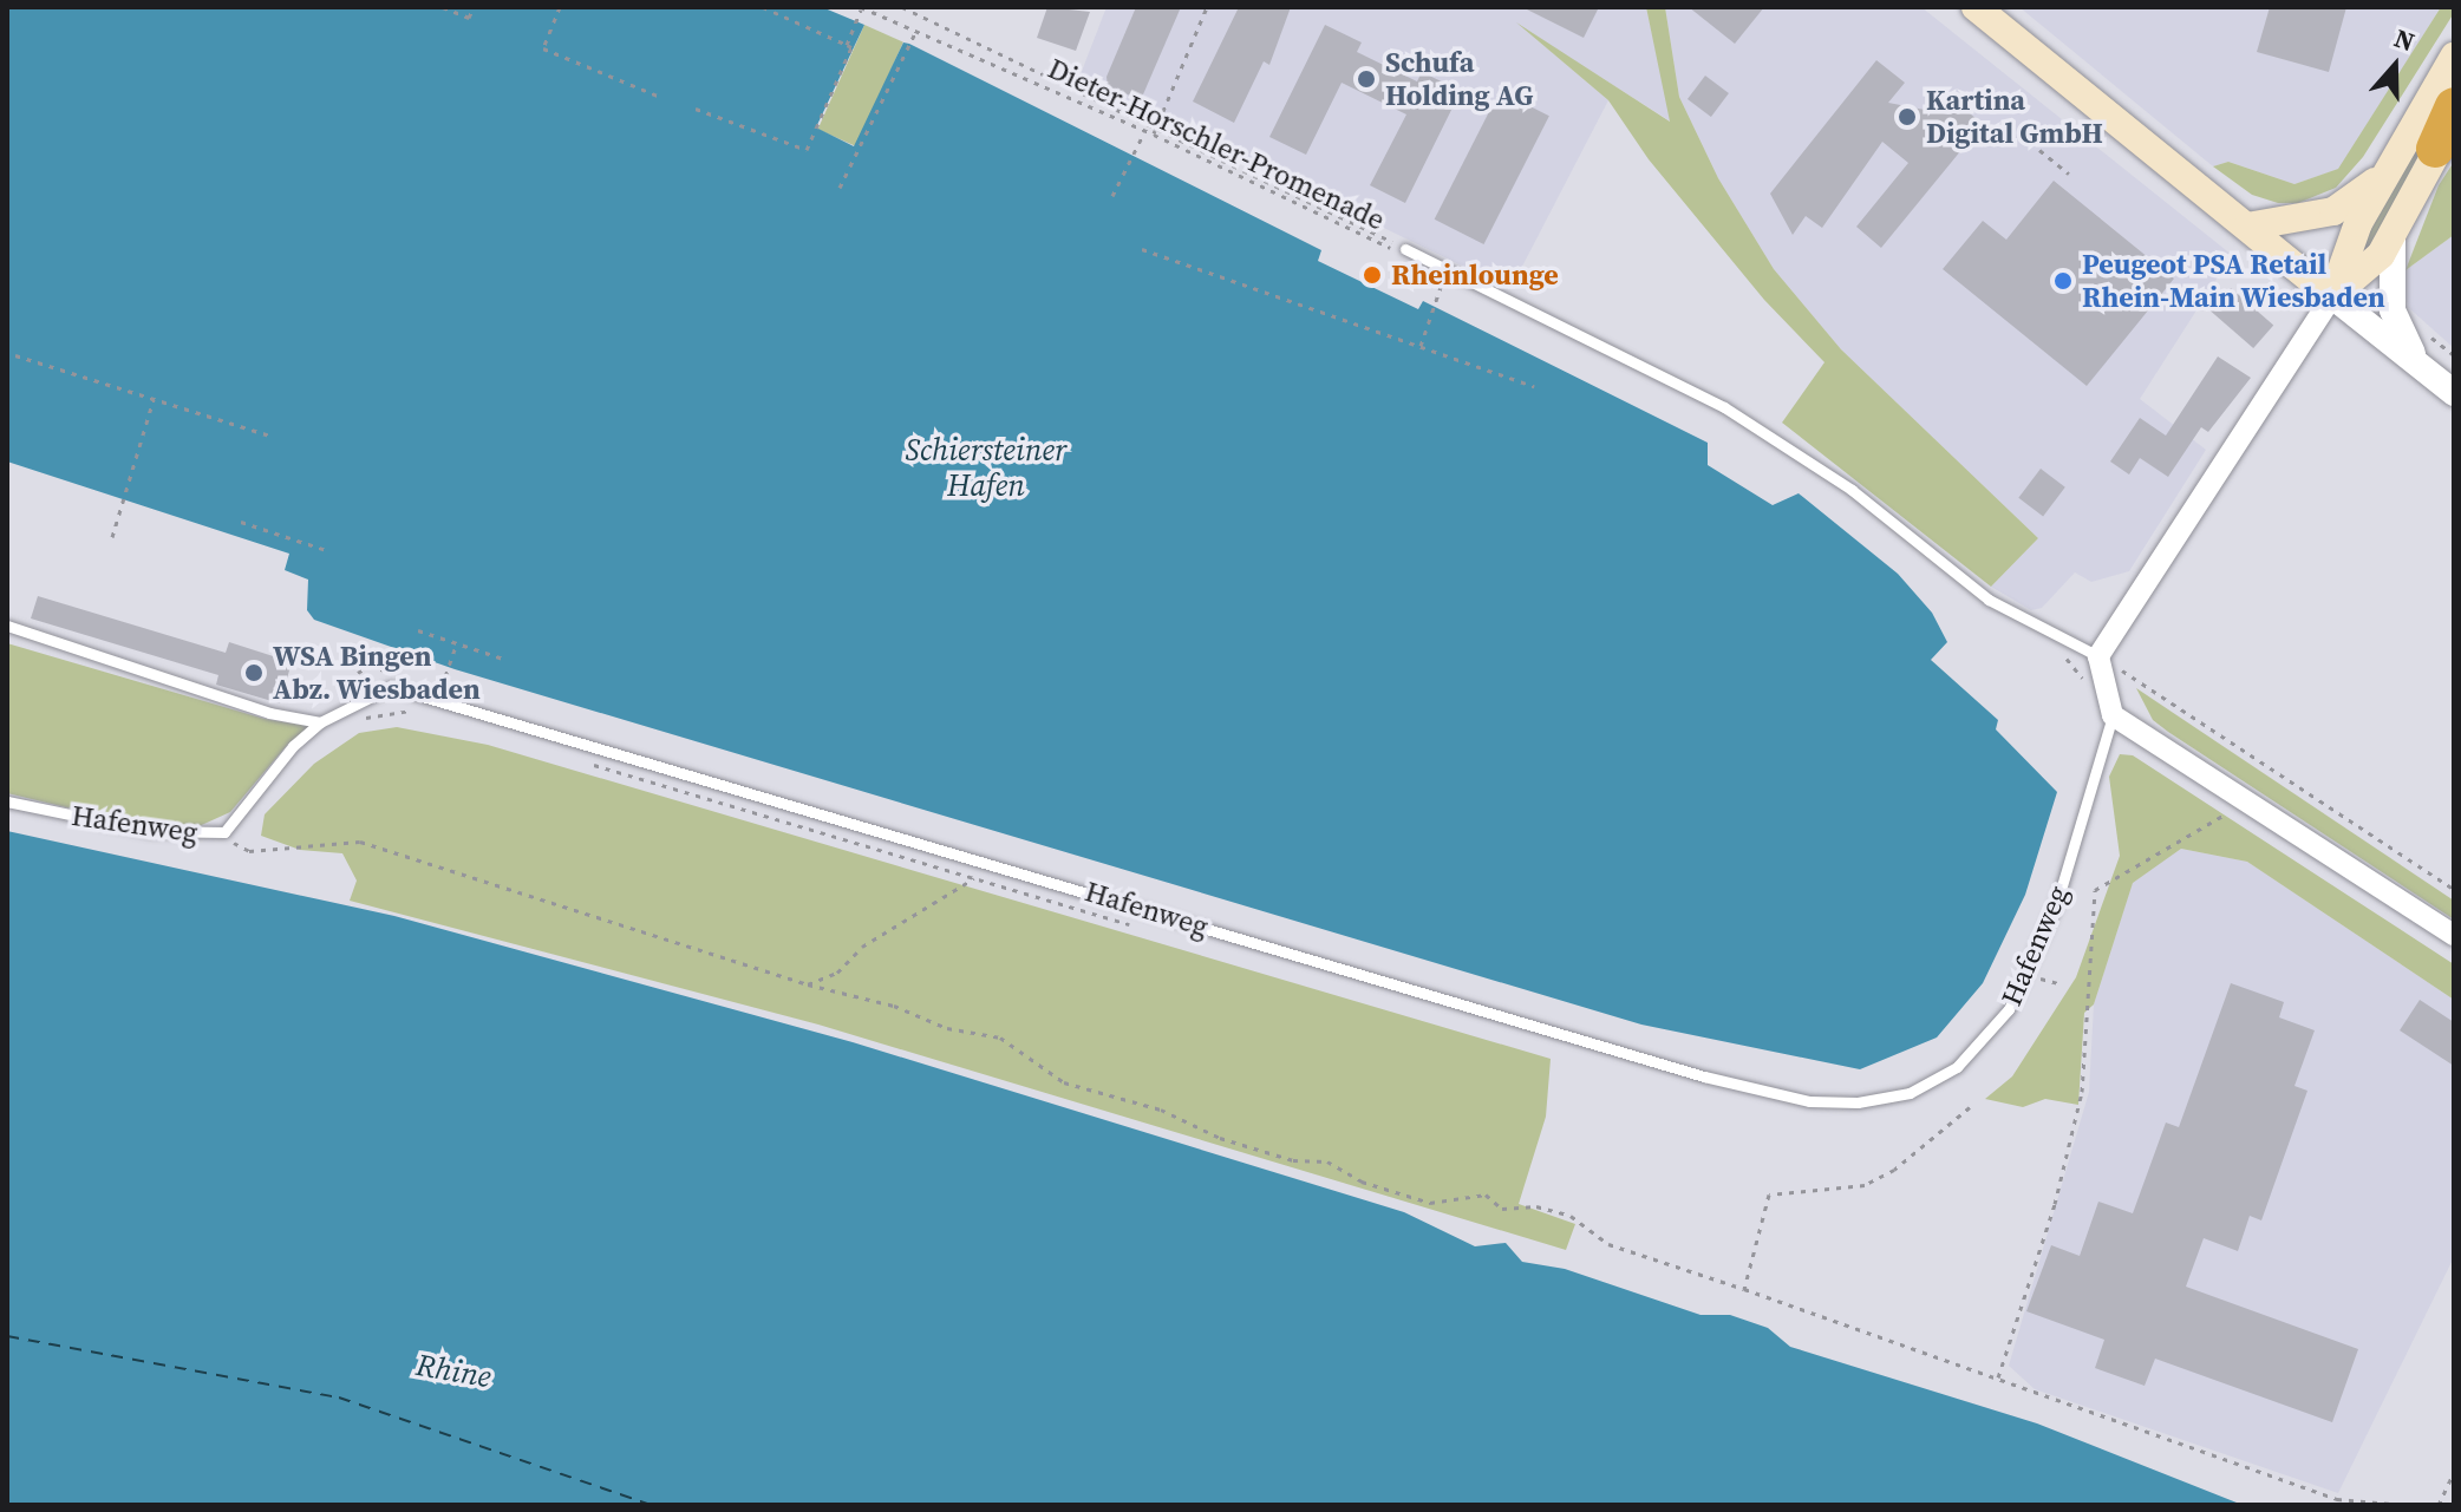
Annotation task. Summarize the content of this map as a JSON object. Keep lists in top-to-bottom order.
{
  "streets": {
    "street": ["Hafenweg"],
    "path": ["Dieter-Horschler-Promenade"]
  },
  "water": ["Schiersteiner Hafen", "Rhine"],
  "places": [
    "Schufa Holding AG",
    "Kartina Digital GmbH",
    "Rheinlounge",
    "Peugeot PSA Retail Rhein-Main Wiesbaden",
    "WSA Bingen Abz. Wiesbaden"
  ],
  "north": "top"
}
